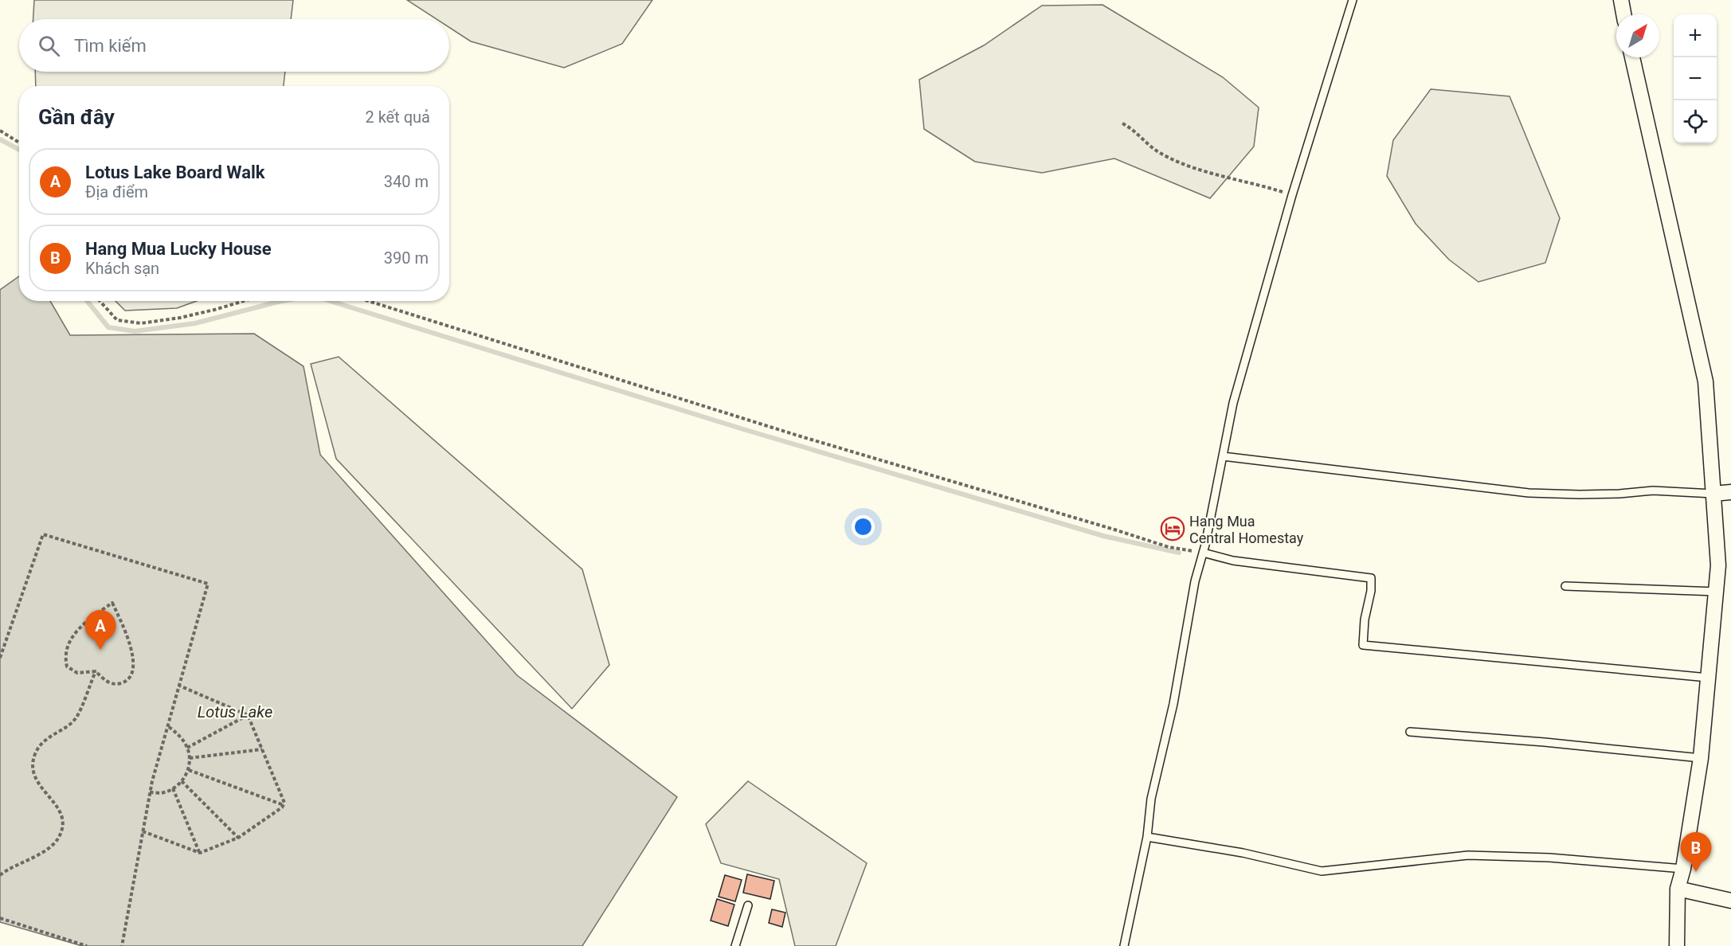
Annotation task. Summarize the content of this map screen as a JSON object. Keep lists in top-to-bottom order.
{
  "water": ["Lotus Lake"],
  "places": {
    "hotel": ["Hang Mua Central Homestay"]
  },
  "north": "top right",
  "page": {
    "map_buttons": ["+", "−"],
    "search": "Tìm kiếm",
    "heading": ["Gần đây", "2 kết quả"],
    "list": [
      {
        "mark": "A",
        "name": "Lotus Lake Board Walk",
        "note": "Địa điểm",
        "value": "340 m"
      },
      {
        "mark": "B",
        "name": "Hang Mua Lucky House",
        "note": "Khách sạn",
        "value": "390 m"
      }
    ],
    "pins": ["A", "B"]
  }
}
